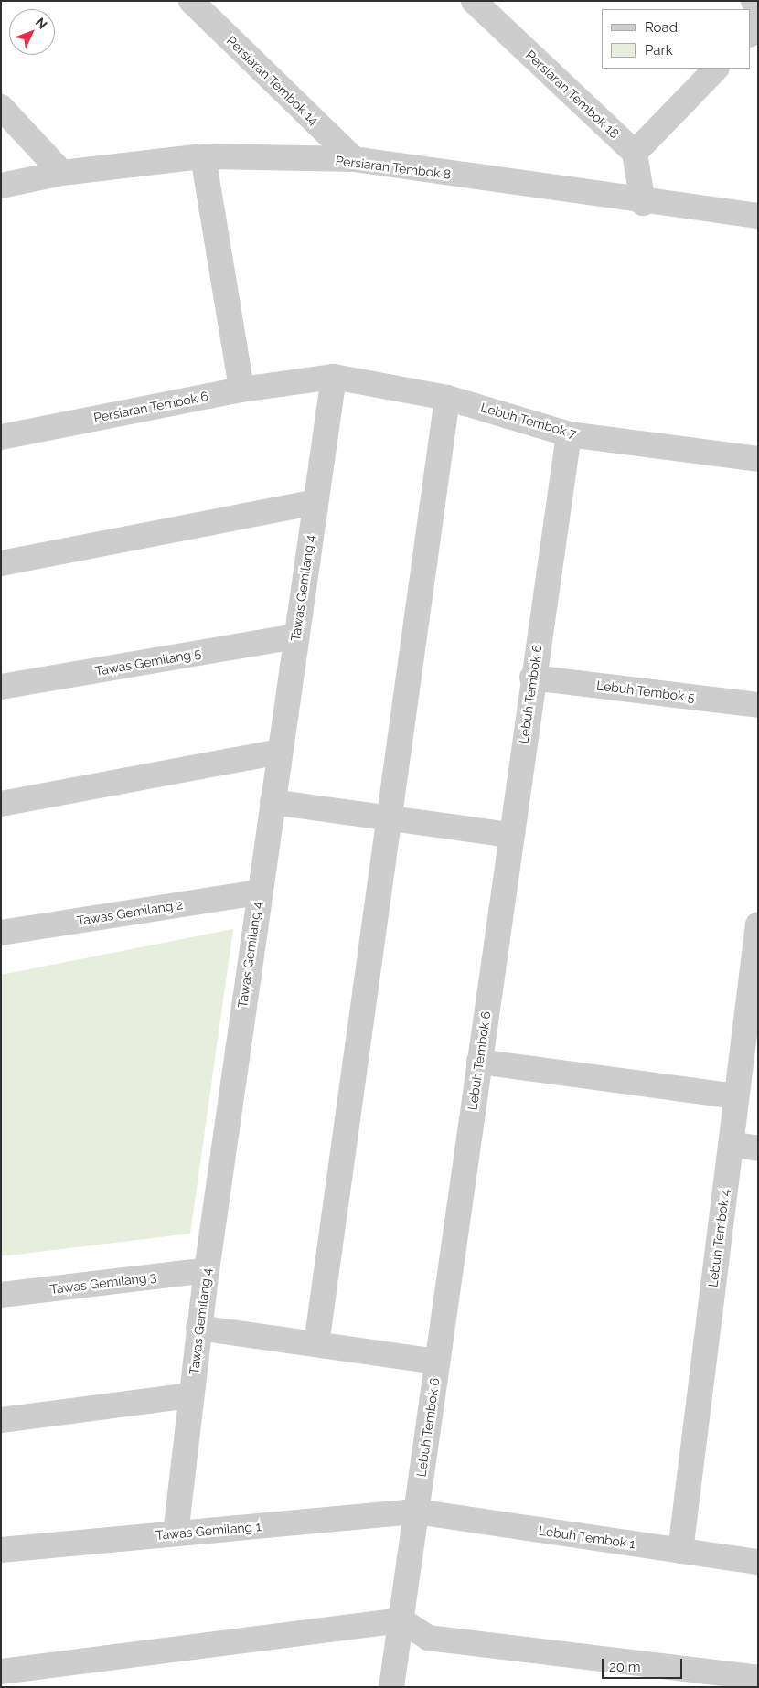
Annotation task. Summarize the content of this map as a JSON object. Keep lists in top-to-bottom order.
{
  "streets": {
    "street": [
      "Persiaran Tembok 14",
      "Persiaran Tembok 18",
      "Persiaran Tembok 8",
      "Persiaran Tembok 6",
      "Lebuh Tembok 7",
      "Tawas Gemilang 4",
      "Tawas Gemilang 5",
      "Lebuh Tembok 5",
      "Lebuh Tembok 6",
      "Tawas Gemilang 2",
      "Lebuh Tembok 4",
      "Tawas Gemilang 3",
      "Tawas Gemilang 1",
      "Lebuh Tembok 1"
    ]
  },
  "crossings": [
    ["Persiaran Tembok 14", "Persiaran Tembok 8"],
    ["Persiaran Tembok 6", "Lebuh Tembok 7"],
    ["Lebuh Tembok 7", "Tawas Gemilang 4"],
    ["Lebuh Tembok 7", "Lebuh Tembok 6"],
    ["Tawas Gemilang 4", "Tawas Gemilang 5"],
    ["Tawas Gemilang 4", "Tawas Gemilang 2"],
    ["Tawas Gemilang 4", "Tawas Gemilang 3"],
    ["Tawas Gemilang 4", "Tawas Gemilang 1"],
    ["Lebuh Tembok 5", "Lebuh Tembok 6"],
    ["Lebuh Tembok 6", "Tawas Gemilang 1"],
    ["Lebuh Tembok 6", "Lebuh Tembok 1"],
    ["Lebuh Tembok 4", "Lebuh Tembok 1"],
    ["Tawas Gemilang 1", "Lebuh Tembok 1"]
  ],
  "legend": ["Road", "Park"],
  "scale_bar": "20 m",
  "north": "top right"
}
